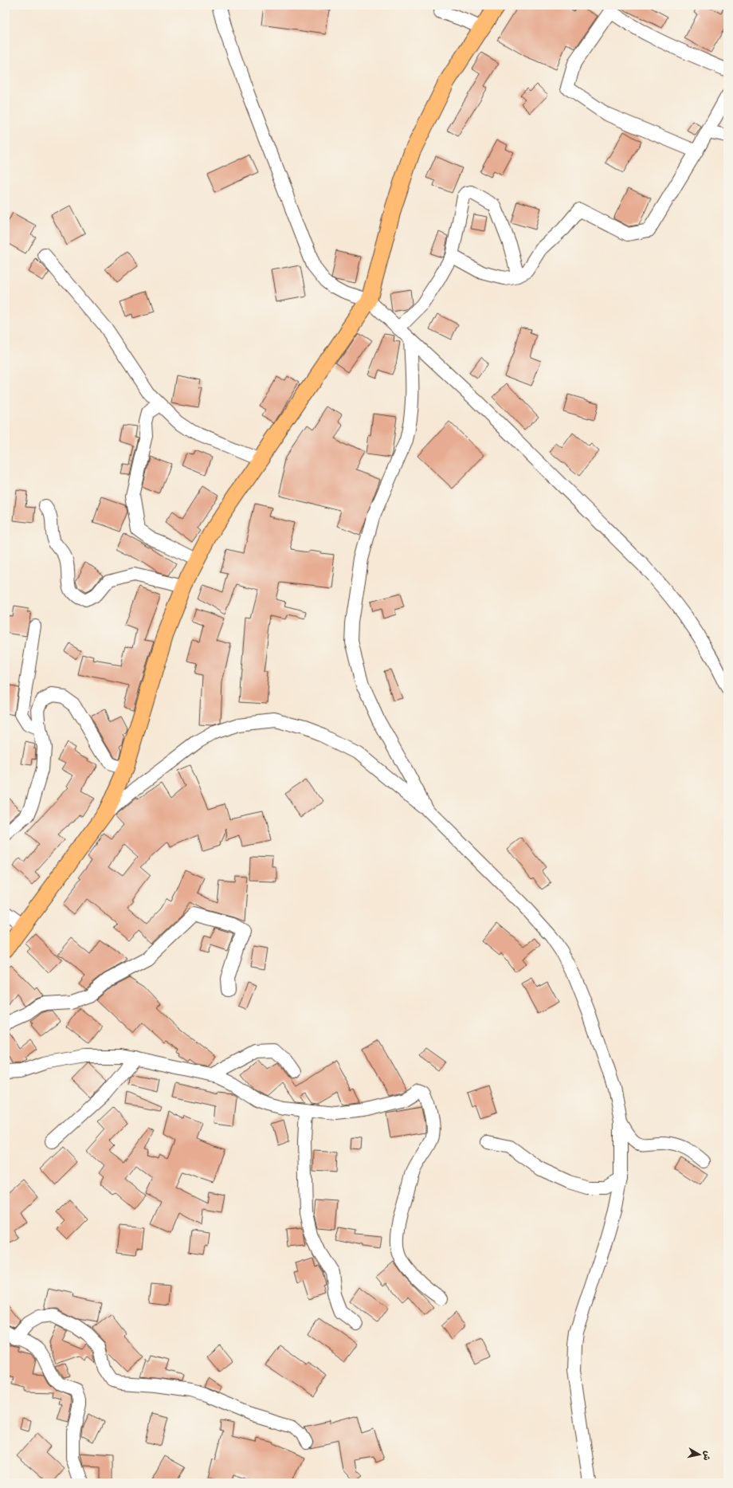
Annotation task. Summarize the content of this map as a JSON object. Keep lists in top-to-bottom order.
{
  "north": "right"
}
